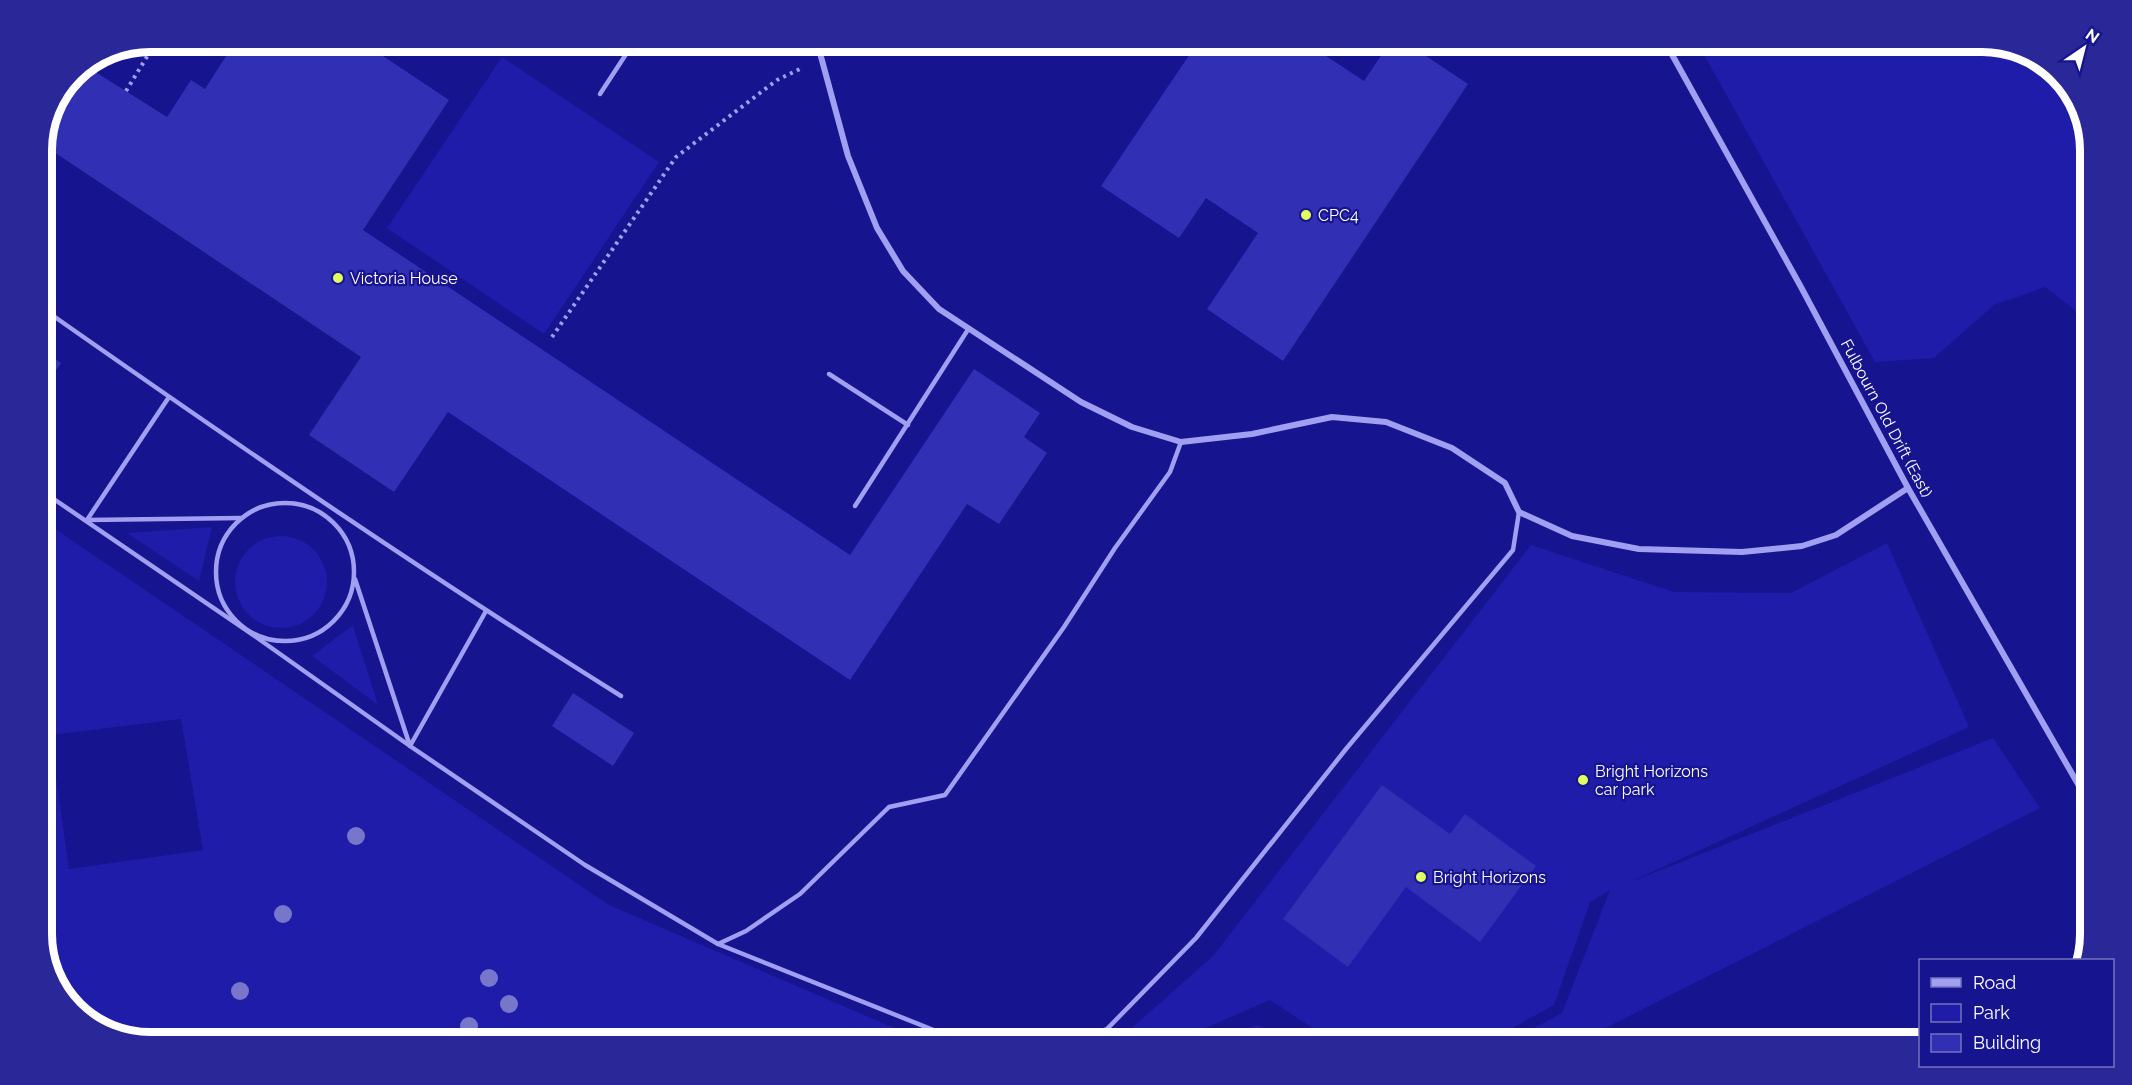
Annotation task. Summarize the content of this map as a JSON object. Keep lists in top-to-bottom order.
{
  "streets": {
    "street": ["Fulbourn Old Drift (East)"]
  },
  "places": [
    "CPC4",
    "Victoria House",
    "Bright Horizons car park",
    "Bright Horizons"
  ],
  "legend": ["Road", "Park", "Building"],
  "north": "top right"
}
